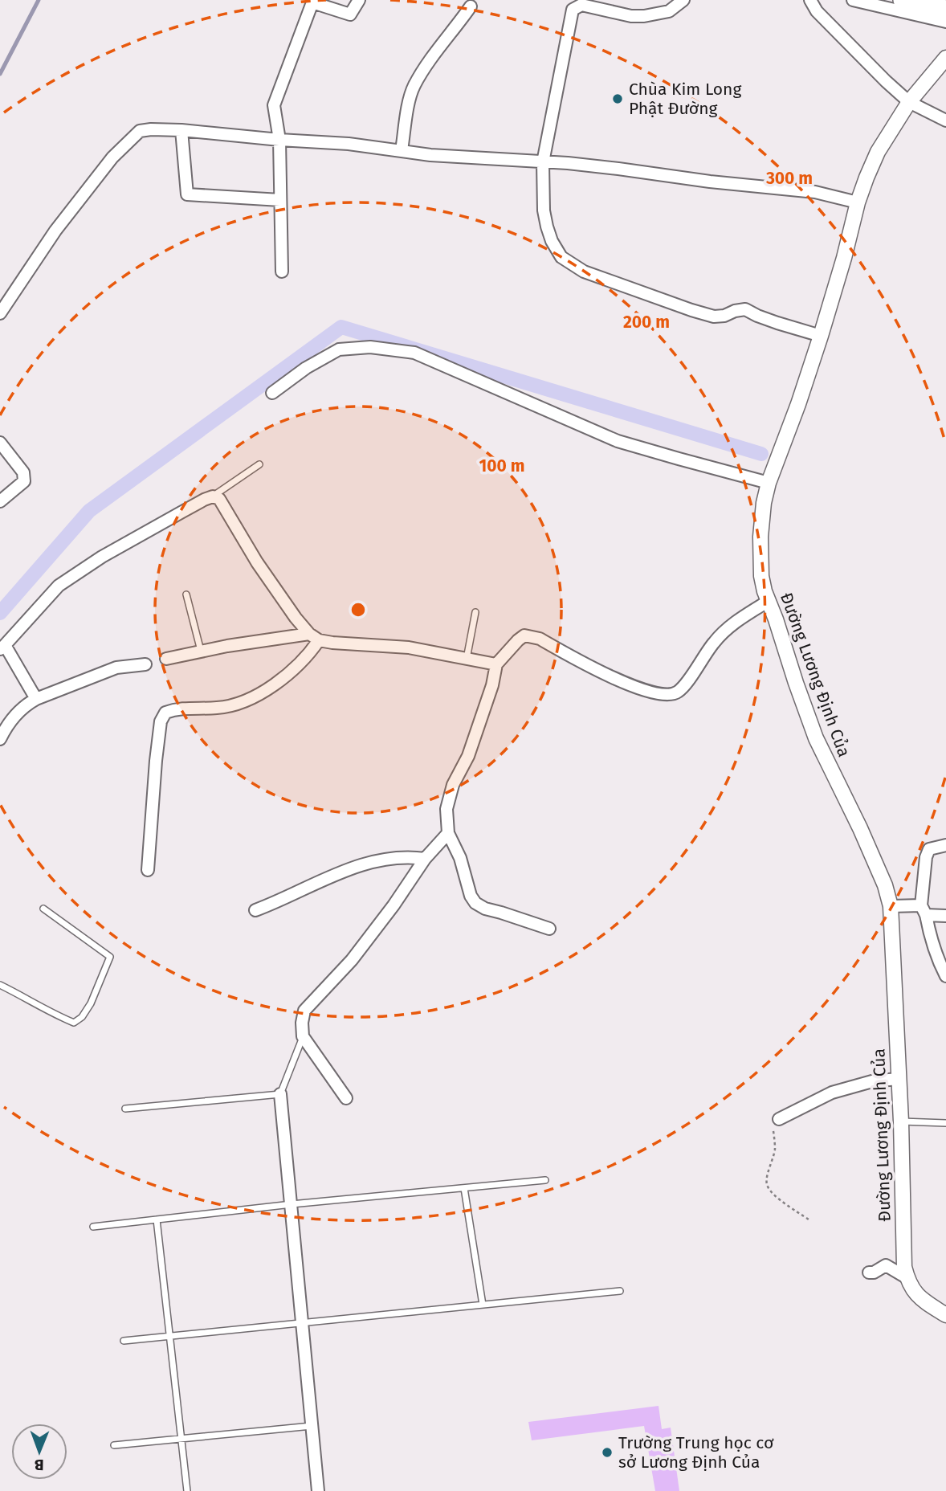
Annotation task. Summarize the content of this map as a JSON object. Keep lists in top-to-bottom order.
{
  "streets": {
    "street": ["Đường Lương Định Của"]
  },
  "places": ["Chùa Kim Long Phật Đường", "Trường Trung học cơ sở Lương Định Của"],
  "north": "bottom",
  "rings": ["300 m", "200 m", "100 m"]
}
